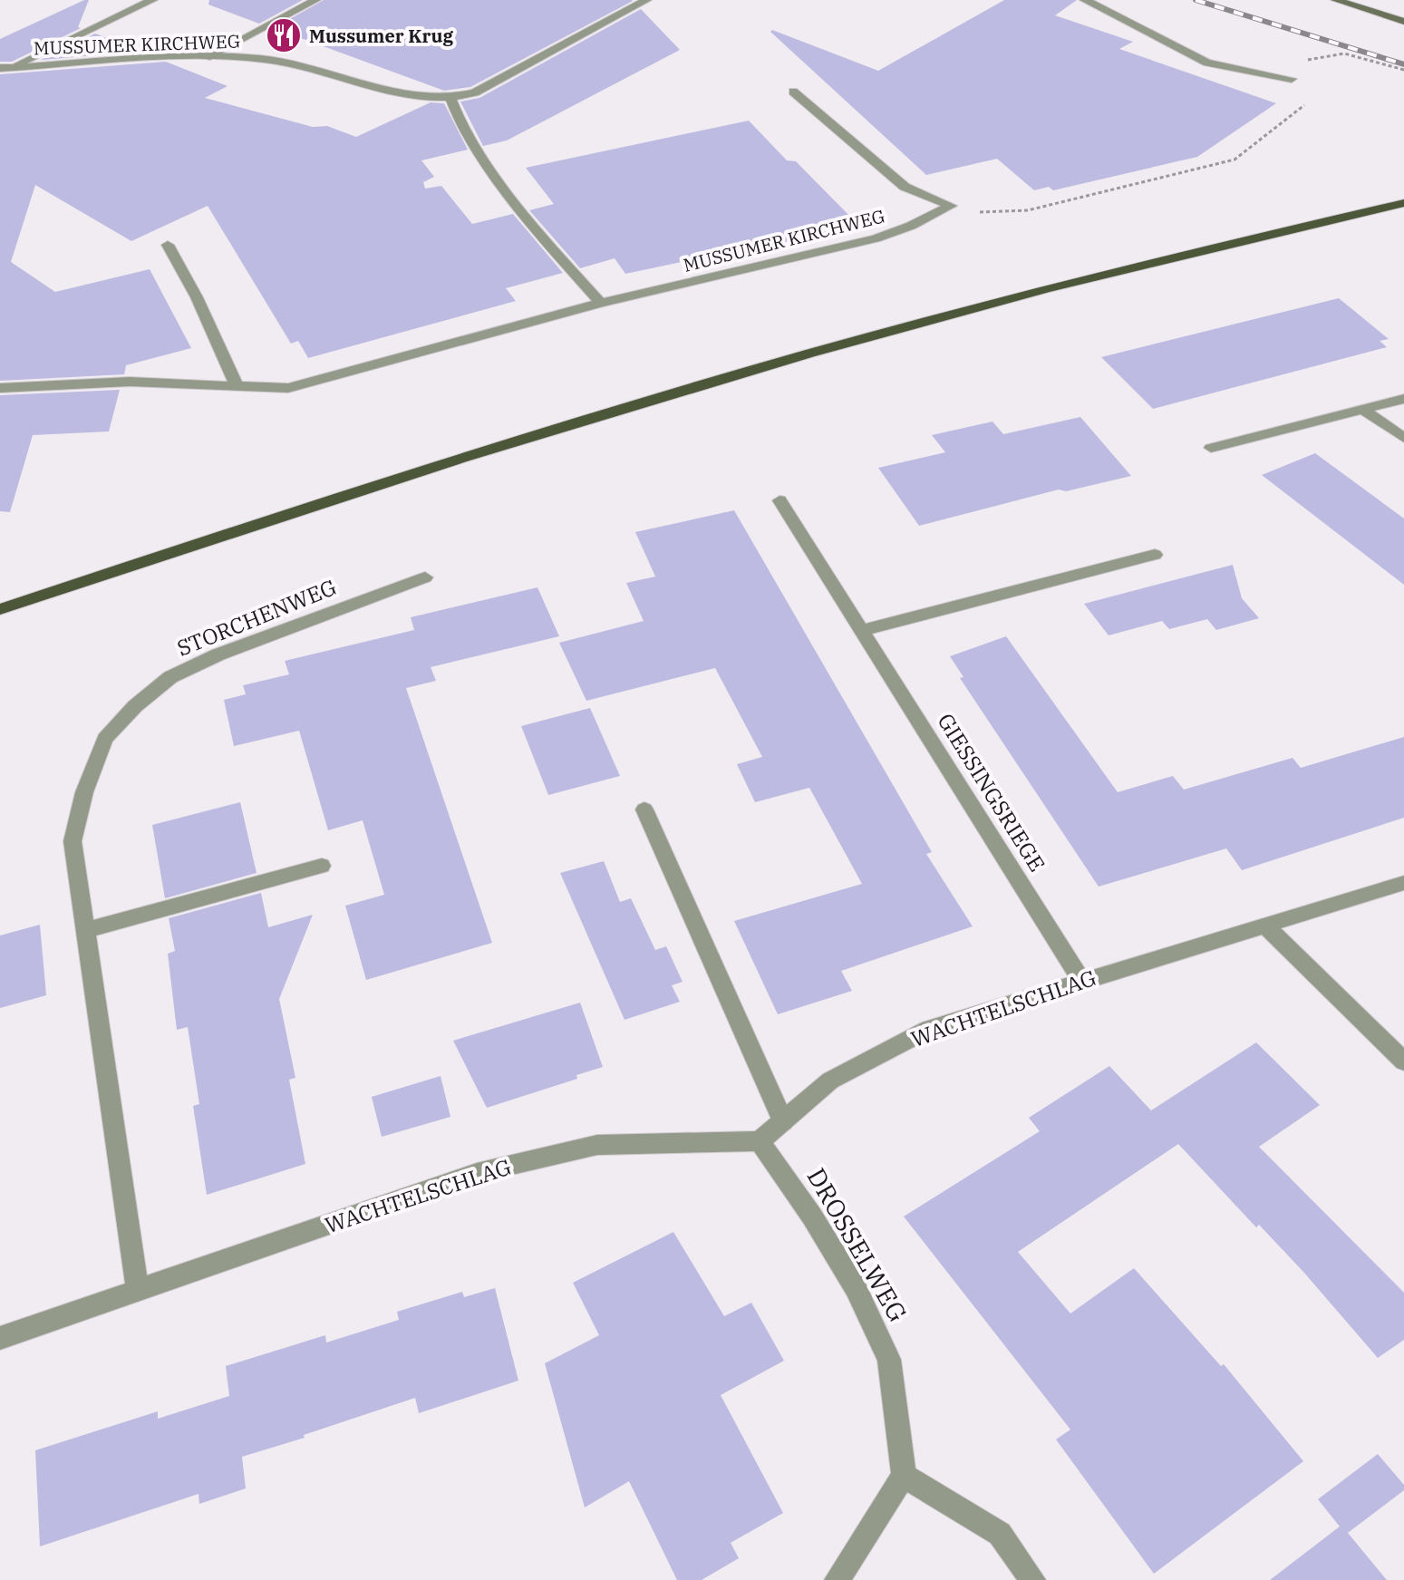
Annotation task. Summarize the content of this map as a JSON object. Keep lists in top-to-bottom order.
{
  "streets": {
    "street": [
      "MUSSUMER KIRCHWEG",
      "STORCHENWEG",
      "GIESSINGSRIEGE",
      "WACHTELSCHLAG",
      "DROSSELWEG"
    ]
  },
  "crossings": [
    ["STORCHENWEG", "WACHTELSCHLAG"],
    ["GIESSINGSRIEGE", "WACHTELSCHLAG"],
    ["WACHTELSCHLAG", "DROSSELWEG"]
  ],
  "places": {
    "restaurant": ["Mussumer Krug"]
  }
}
